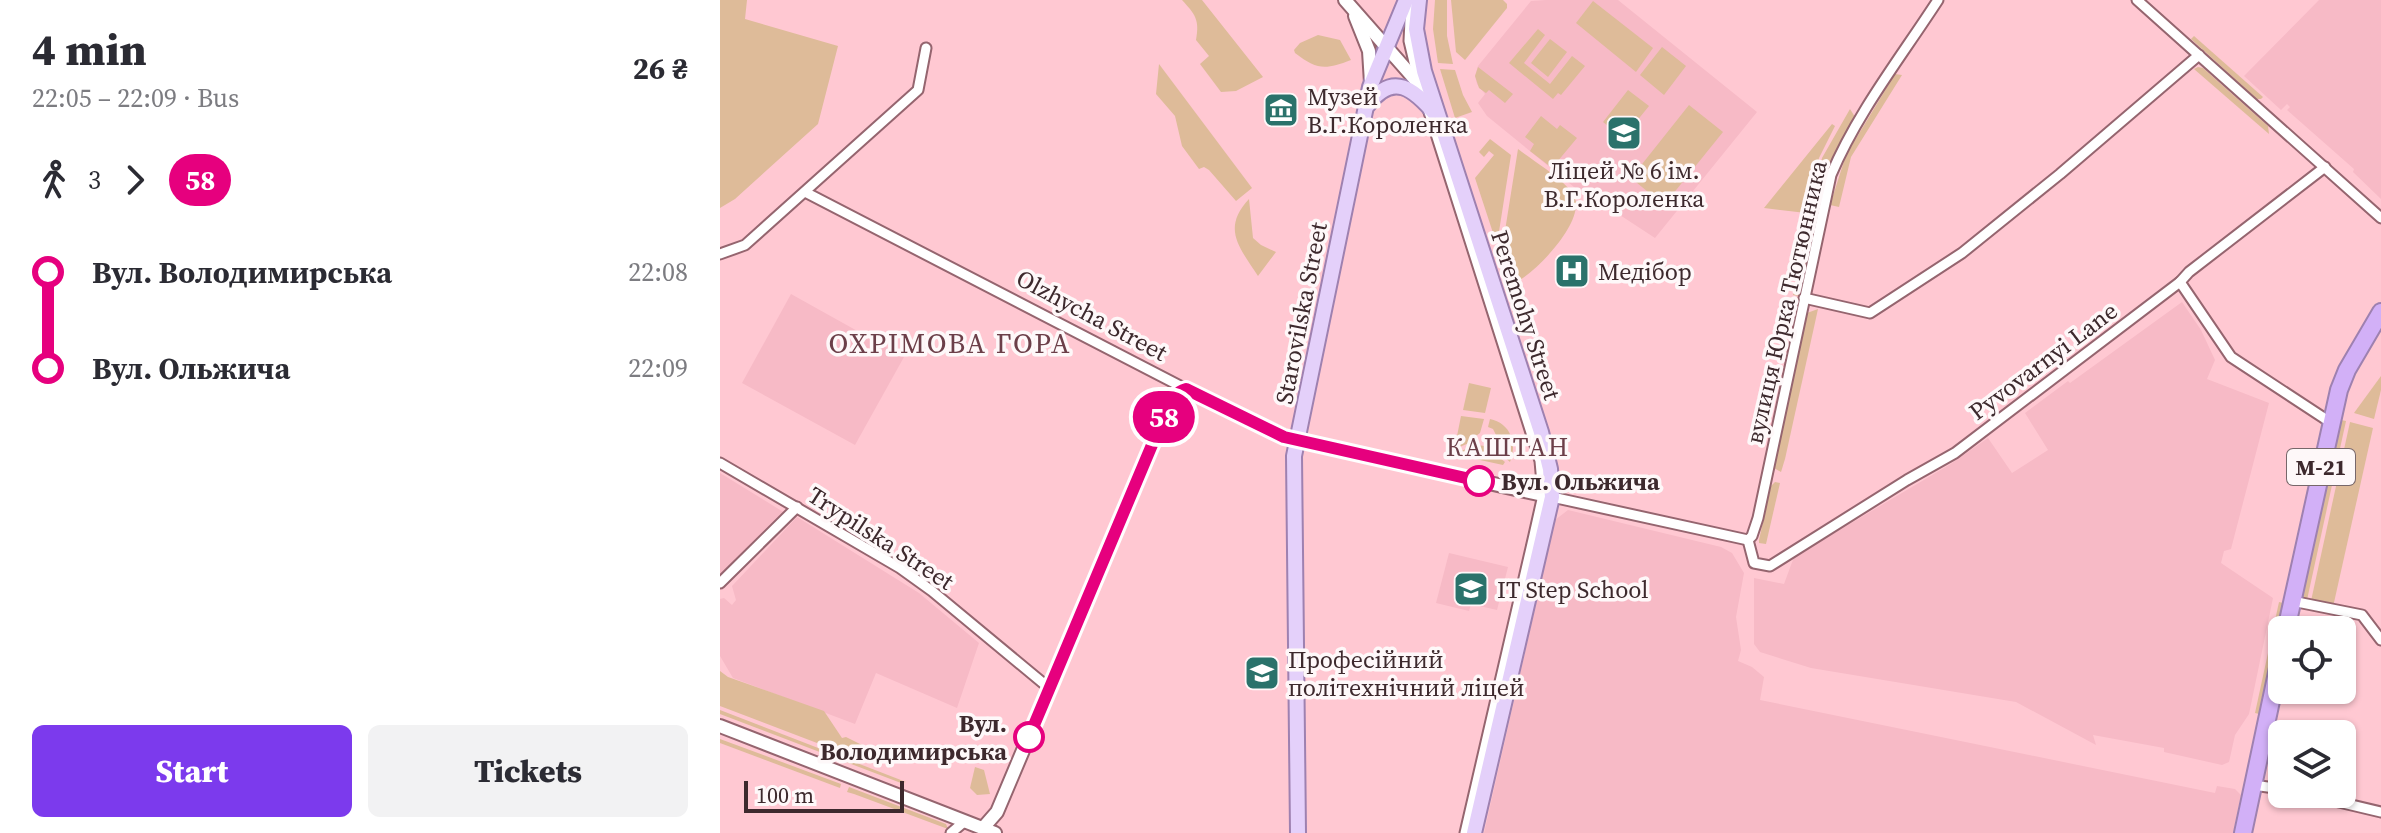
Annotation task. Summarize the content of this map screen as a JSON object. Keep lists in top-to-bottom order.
{
  "streets": {
    "highway": ["М-21"],
    "main road": ["Starovilska Street", "Peremohy Street"],
    "street": [
      "вулиця Юрка Тютюнника",
      "Olzhycha Street",
      "Pyvovarnyi Lane",
      "Trypilska Street"
    ]
  },
  "crossings": [
    ["вулиця Юрка Тютюнника", "Olzhycha Street"],
    ["вулиця Юрка Тютюнника", "Pyvovarnyi Lane"],
    ["Starovilska Street", "Olzhycha Street"],
    ["Starovilska Street", "Peremohy Street"],
    ["Olzhycha Street", "Peremohy Street"],
    ["Olzhycha Street", "Pyvovarnyi Lane"]
  ],
  "districts": ["ОХРІМОВА ГОРА", "КАШТАН"],
  "places": {
    "museum": ["Музей В.Г.Короленка"],
    "school or university": ["Ліцей № 6 ім. В.Г.Короленка", "IT Step School", "Професійний політехнічний ліцей"],
    "hospital": ["Медібор"],
    "other": ["Вул. Ольжича", "Вул. Володимирська"]
  },
  "lines": ["bus line 58"],
  "scale_bar": "100 m",
  "page": {
    "heading": ["4 min", "22:05 – 22:09 · Bus", "26 ₴"],
    "on_map": "58",
    "legs": ["3", "58"],
    "list": [
      {
        "name": "Вул. Володимирська",
        "value": "22:08"
      },
      {
        "name": "Вул. Ольжича",
        "value": "22:09"
      }
    ],
    "buttons": ["Start", "Tickets"],
    "scale": "100 m"
  }
}
